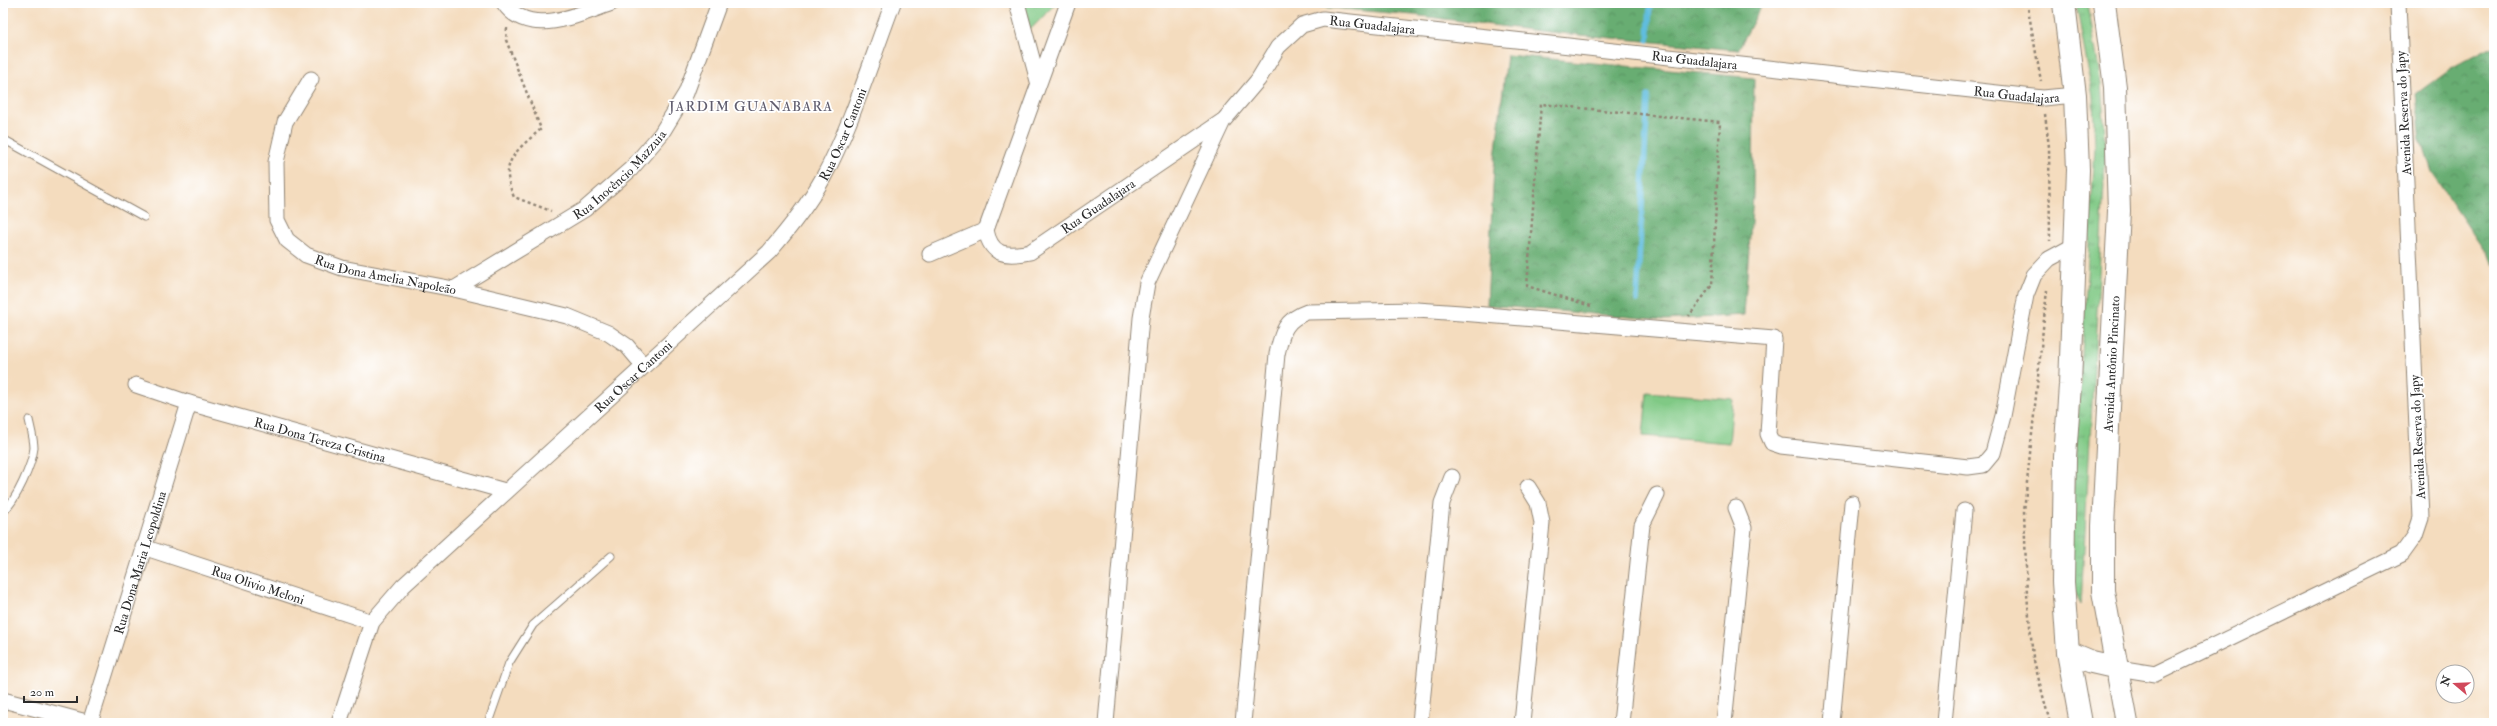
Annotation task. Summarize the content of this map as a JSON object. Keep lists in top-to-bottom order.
{
  "streets": {
    "main road": ["Avenida Antônio Pincinato"],
    "street": [
      "Rua Guadalajara",
      "Avenida Reserva do Japy",
      "Rua Oscar Cantoni",
      "Rua Inocêncio Mazzuia",
      "Rua Dona Amelia Napoleão",
      "Rua Dona Tereza Cristina",
      "Rua Dona Maria Leopoldina",
      "Rua Olivio Meloni"
    ]
  },
  "crossings": [
    ["Avenida Reserva do Japy", "Avenida Antônio Pincinato"],
    ["Rua Oscar Cantoni", "Rua Dona Amelia Napoleão"],
    ["Rua Oscar Cantoni", "Rua Dona Tereza Cristina"],
    ["Rua Oscar Cantoni", "Rua Olivio Meloni"],
    ["Rua Inocêncio Mazzuia", "Rua Dona Amelia Napoleão"],
    ["Rua Dona Tereza Cristina", "Rua Dona Maria Leopoldina"],
    ["Rua Dona Maria Leopoldina", "Rua Olivio Meloni"]
  ],
  "districts": ["JARDIM GUANABARA"],
  "scale_bar": "20 m",
  "north": "left"
}
